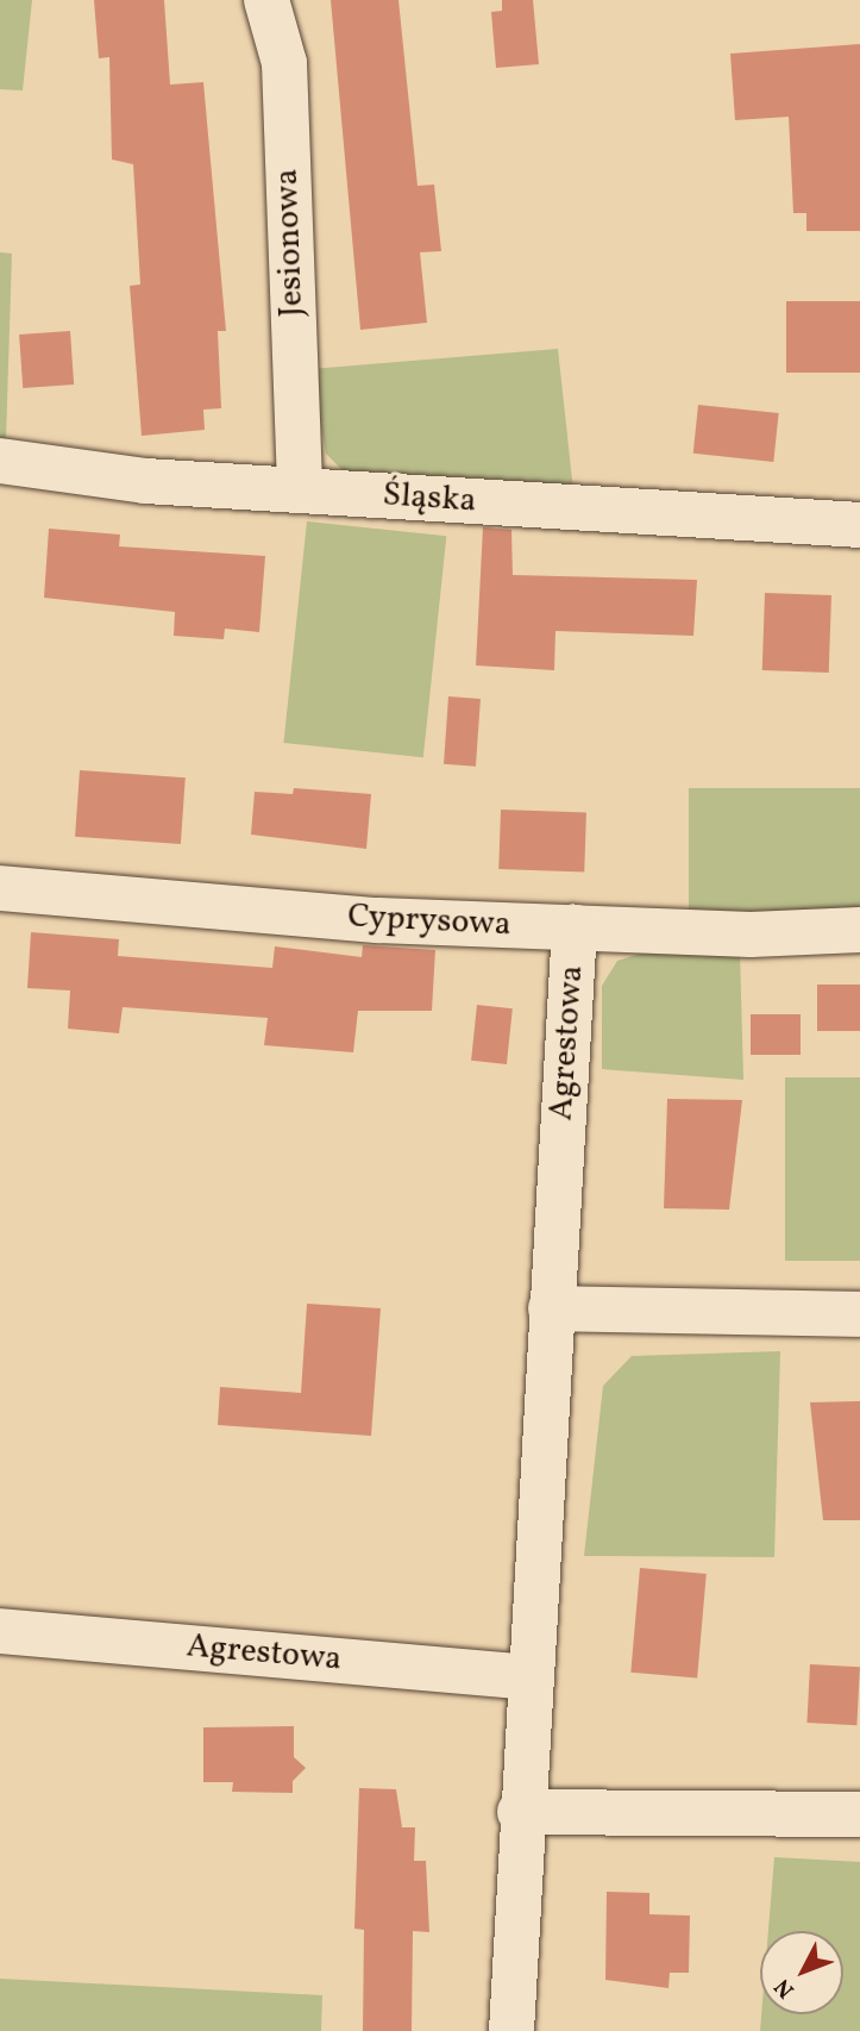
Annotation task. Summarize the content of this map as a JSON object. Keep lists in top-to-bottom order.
{
  "streets": {
    "street": [
      "Jesionowa",
      "Śląska",
      "Cyprysowa",
      "Agrestowa"
    ]
  },
  "crossings": [
    ["Jesionowa", "Śląska"],
    ["Cyprysowa", "Agrestowa"]
  ],
  "north": "bottom left"
}
